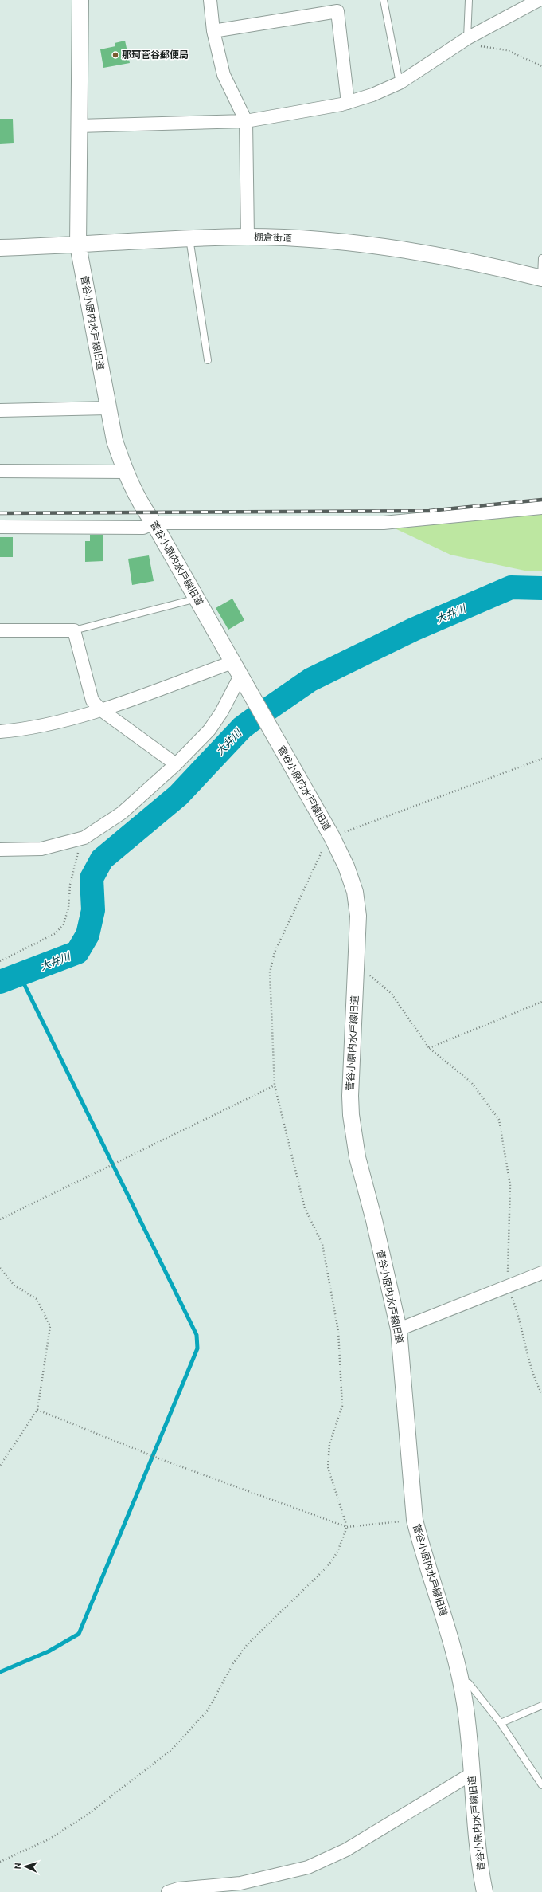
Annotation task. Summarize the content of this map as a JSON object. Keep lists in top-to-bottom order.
{
  "streets": {
    "street": ["棚倉街道", "菅谷小原内水戸線旧道"]
  },
  "crossings": [
    ["棚倉街道", "菅谷小原内水戸線旧道"]
  ],
  "water": ["大井川"],
  "places": ["那珂菅谷郵便局"],
  "north": "left"
}
